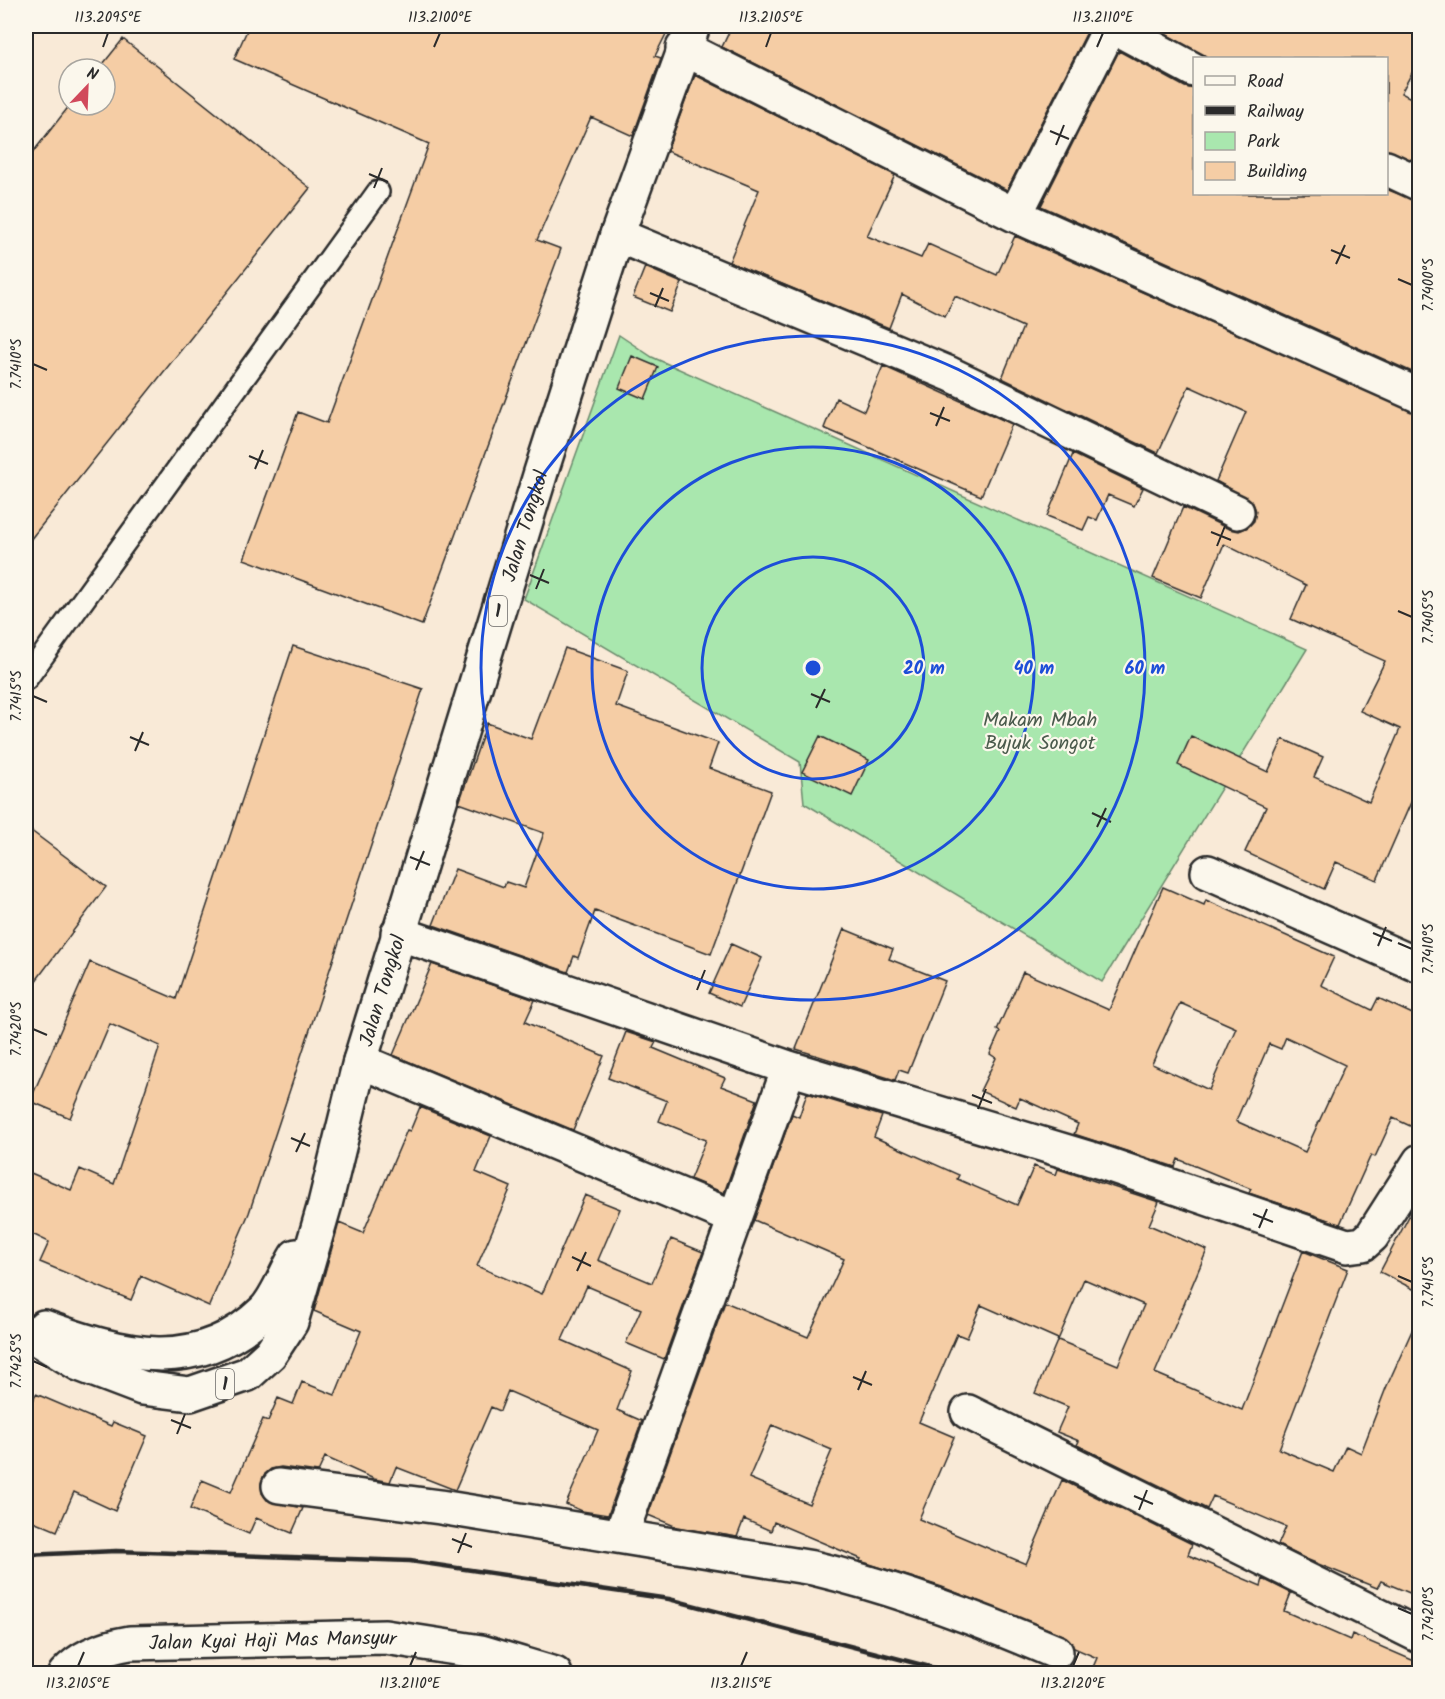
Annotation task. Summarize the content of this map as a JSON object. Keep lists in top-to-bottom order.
{
  "streets": {
    "main road": ["Jalan Tongkol", "1", "Jalan Kyai Haji Mas Mansyur"]
  },
  "crossings": [
    ["Jalan Tongkol", "1"]
  ],
  "parks": ["Makam Mbah Bujuk Songot"],
  "legend": [
    "Road",
    "Railway",
    "Park",
    "Building"
  ],
  "north": "top right",
  "coordinates": [
    "113.2095°E",
    "113.2100°E",
    "113.2105°E",
    "113.2110°E",
    "7.7400°S",
    "7.7410°S",
    "7.7405°S",
    "7.7415°S",
    "7.7420°S",
    "7.7425°S",
    "113.2115°E",
    "113.2120°E"
  ],
  "rings": ["20 m", "40 m", "60 m"]
}
